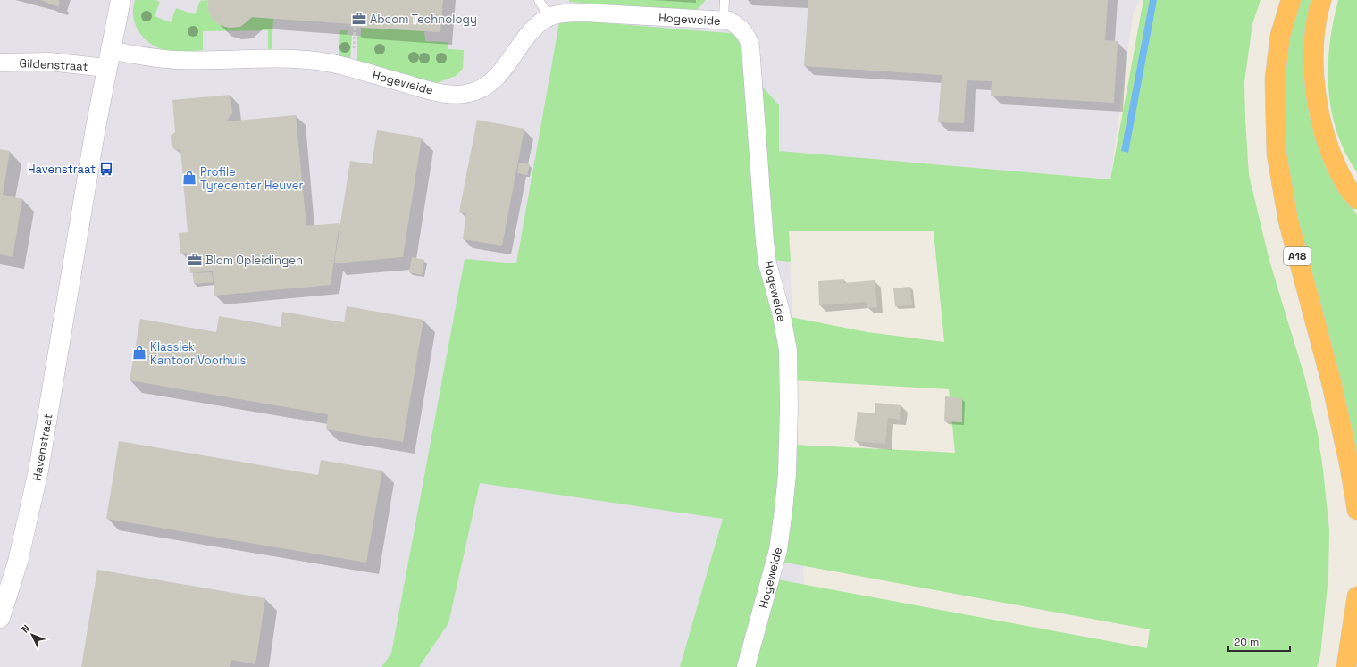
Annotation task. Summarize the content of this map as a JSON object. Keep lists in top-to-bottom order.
{
  "streets": {
    "highway": ["A18"],
    "street": ["Hogeweide", "Gildenstraat", "Havenstraat"]
  },
  "crossings": [
    ["Hogeweide", "Gildenstraat"],
    ["Hogeweide", "Havenstraat"],
    ["Gildenstraat", "Havenstraat"]
  ],
  "places": {
    "office": ["Abcom Technology", "Blom Opleidingen"],
    "bus stop": ["Havenstraat"],
    "shop": ["Profile Tyrecenter Heuver", "Klassiek Kantoor Voorhuis"]
  },
  "scale_bar": "20 m",
  "north": "top left"
}
